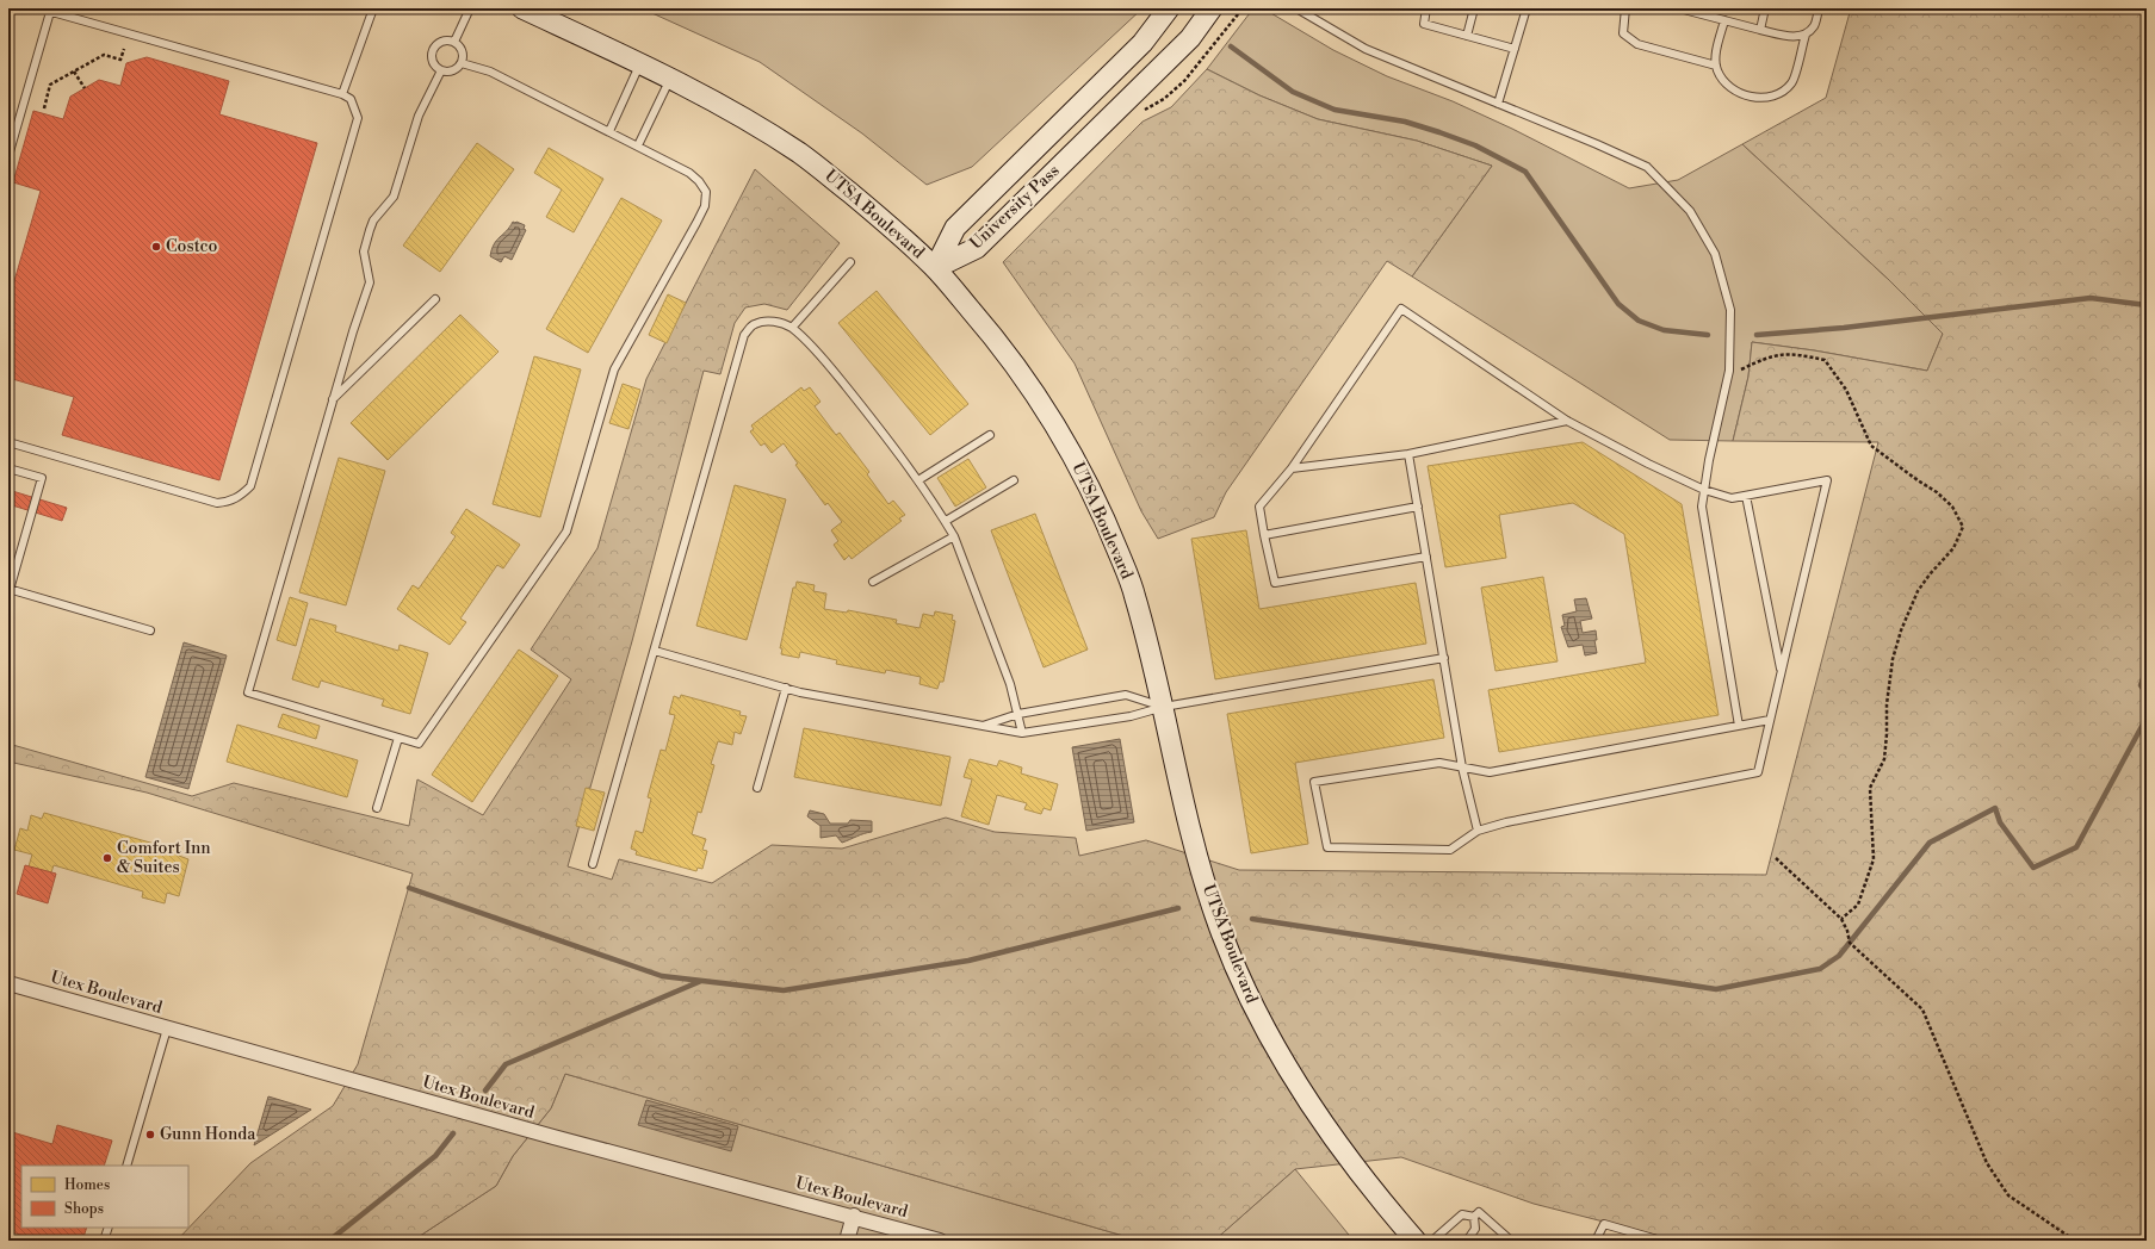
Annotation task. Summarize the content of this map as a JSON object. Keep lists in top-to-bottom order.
{
  "streets": {
    "main road": ["University Pass", "UTSA Boulevard"],
    "street": ["Utex Boulevard"]
  },
  "crossings": [
    ["University Pass", "UTSA Boulevard"]
  ],
  "places": ["Costco", "Comfort Inn & Suites", "Gunn Honda"],
  "legend": ["Homes", "Shops"]
}
